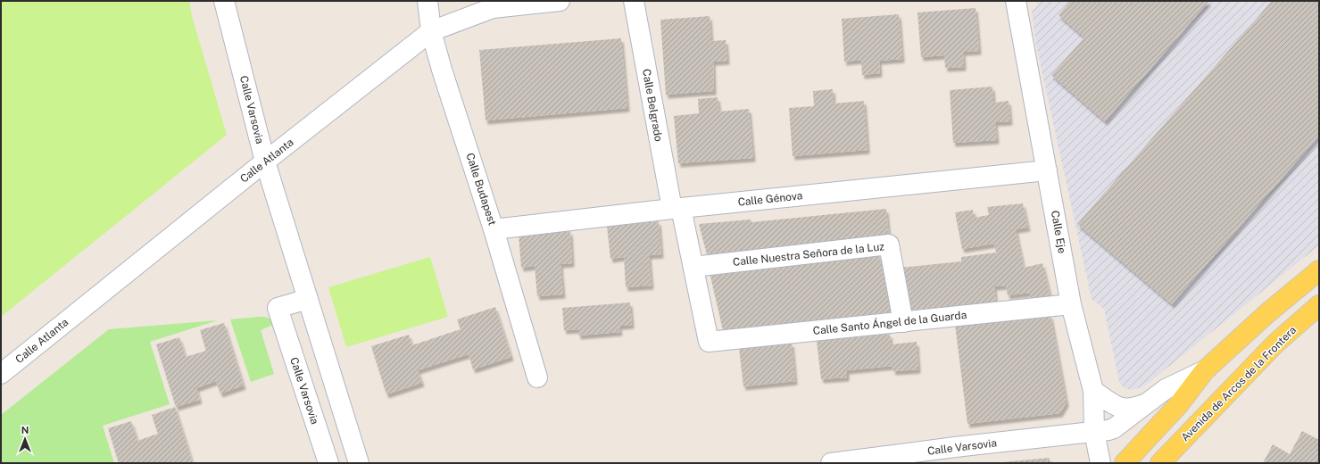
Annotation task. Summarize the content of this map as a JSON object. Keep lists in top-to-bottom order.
{
  "streets": {
    "main road": ["Avenida de Arcos de la Frontera"],
    "street": [
      "Calle Belgrado",
      "Calle Varsovia",
      "Calle Atlanta",
      "Calle Budapest",
      "Calle Génova",
      "Calle Eje",
      "Calle Nuestra Señora de la Luz",
      "Calle Santo Ángel de la Guarda"
    ]
  },
  "crossings": [
    ["Calle Belgrado", "Calle Génova"],
    ["Calle Belgrado", "Calle Nuestra Señora de la Luz"],
    ["Calle Belgrado", "Calle Santo Ángel de la Guarda"],
    ["Calle Varsovia", "Calle Atlanta"],
    ["Calle Varsovia", "Calle Eje"],
    ["Calle Atlanta", "Calle Budapest"],
    ["Calle Budapest", "Calle Génova"],
    ["Calle Génova", "Calle Eje"],
    ["Calle Eje", "Calle Santo Ángel de la Guarda"],
    ["Calle Nuestra Señora de la Luz", "Calle Santo Ángel de la Guarda"]
  ],
  "north": "top"
}
